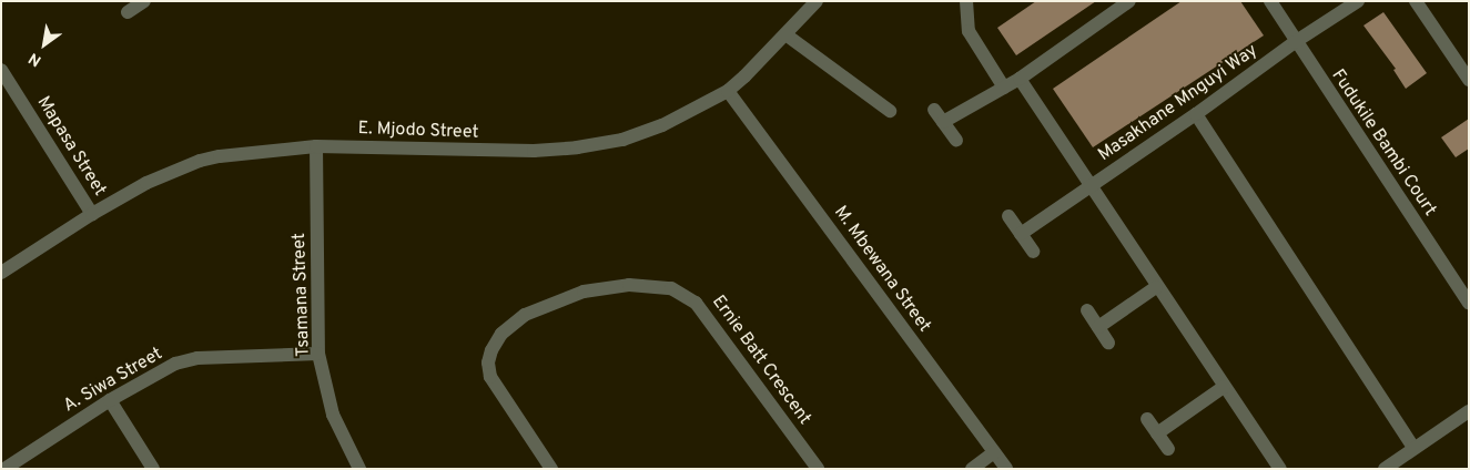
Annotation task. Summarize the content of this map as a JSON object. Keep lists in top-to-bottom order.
{
  "streets": {
    "street": [
      "Masakhane Mnguyi Way",
      "E. Mjodo Street",
      "Fudukile Bambi Court",
      "Mapasa Street",
      "M. Mbewana Street",
      "Tsamana Street",
      "Ernie Batt Crescent",
      "A. Siwa Street"
    ]
  },
  "crossings": [
    ["Masakhane Mnguyi Way", "Fudukile Bambi Court"],
    ["E. Mjodo Street", "Mapasa Street"],
    ["E. Mjodo Street", "M. Mbewana Street"],
    ["E. Mjodo Street", "Tsamana Street"],
    ["Tsamana Street", "A. Siwa Street"]
  ],
  "north": "bottom left"
}
